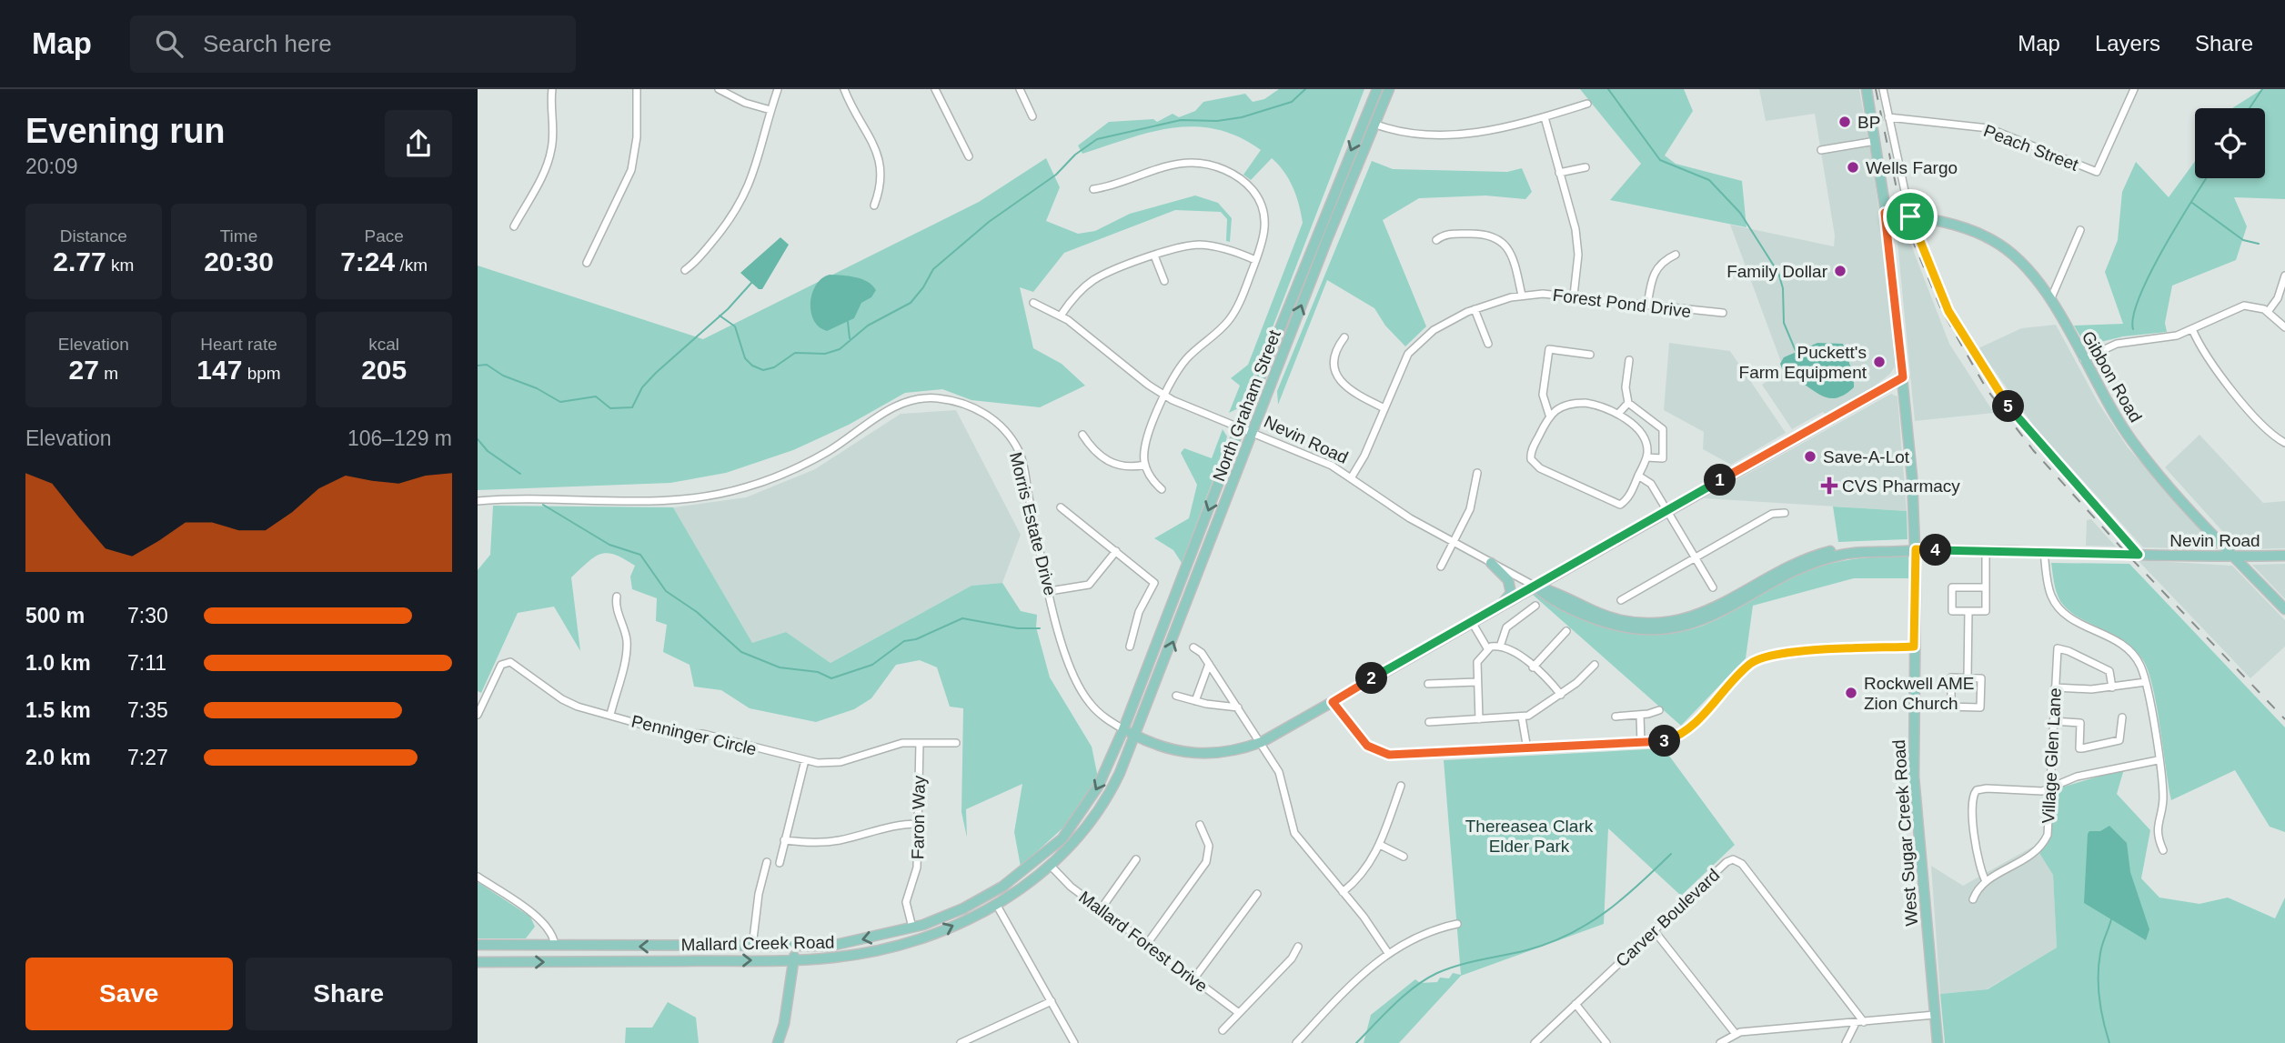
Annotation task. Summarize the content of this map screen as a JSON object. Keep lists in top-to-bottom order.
{
  "streets": {
    "main road": [
      "Gibbon Road",
      "North Graham Street",
      "Nevin Road",
      "West Sugar Creek Road",
      "Mallard Creek Road"
    ],
    "street": [
      "Peach Street",
      "Forest Pond Drive",
      "Morris Estate Drive",
      "Penninger Circle",
      "Village Glen Lane",
      "Faron Way",
      "Carver Boulevard",
      "Mallard Forest Drive"
    ]
  },
  "crossings": [
    ["Forest Pond Drive", "Nevin Road"],
    ["Gibbon Road", "Nevin Road"],
    ["Gibbon Road", "West Sugar Creek Road"],
    ["North Graham Street", "Nevin Road"],
    ["North Graham Street", "Morris Estate Drive"],
    ["North Graham Street", "Mallard Creek Road"],
    ["Nevin Road", "West Sugar Creek Road"],
    ["Morris Estate Drive", "Mallard Creek Road"],
    ["Penninger Circle", "Faron Way"],
    ["Faron Way", "Mallard Creek Road"],
    ["Mallard Forest Drive", "Mallard Creek Road"]
  ],
  "parks": ["Thereasea Clark Elder Park"],
  "places": {
    "other": [
      "BP",
      "Wells Fargo",
      "Family Dollar",
      "Puckett's Farm Equipment",
      "Save-A-Lot",
      "Rockwell AME Zion Church"
    ],
    "health": ["CVS Pharmacy"]
  },
  "page": {
    "header": "Map",
    "search": "Search here",
    "nav": ["Map", "Layers", "Share"],
    "heading": ["Evening run", "20:09"],
    "stats": [
      ["Distance", "2.77 km"],
      ["Time", "20:30"],
      ["Pace", "7:24 /km"],
      ["Elevation", "27 m"],
      ["Heart rate", "147 bpm"],
      ["kcal", "205"]
    ],
    "pins": [
      "5",
      "1",
      "4",
      "2",
      "3"
    ],
    "chart": ["Elevation", "106–129 m"],
    "list": [
      {
        "name": "500 m",
        "note": "7:30"
      },
      {
        "name": "1.0 km",
        "note": "7:11"
      },
      {
        "name": "1.5 km",
        "note": "7:35"
      },
      {
        "name": "2.0 km",
        "note": "7:27"
      }
    ],
    "buttons": ["Save", "Share"]
  }
}
